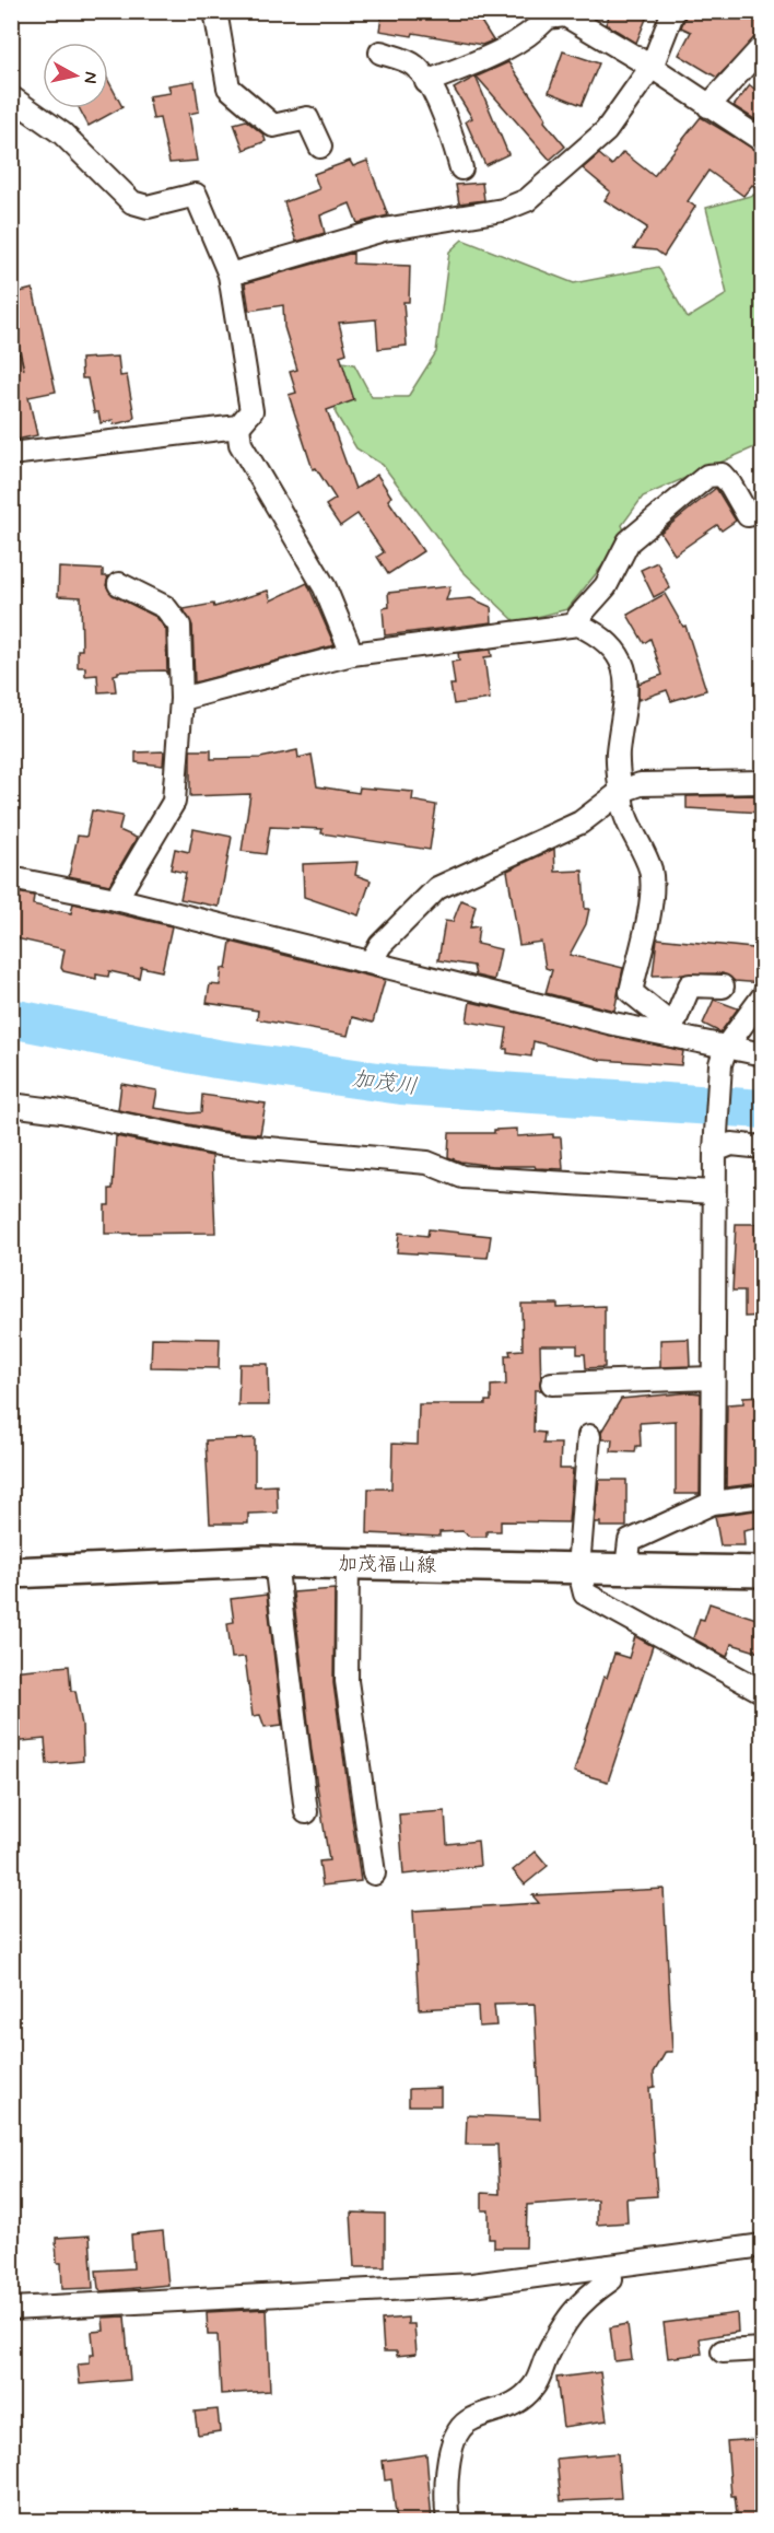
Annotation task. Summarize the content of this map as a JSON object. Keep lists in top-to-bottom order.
{
  "streets": {
    "main road": ["加茂福山線"]
  },
  "water": ["加茂川"],
  "north": "right"
}
